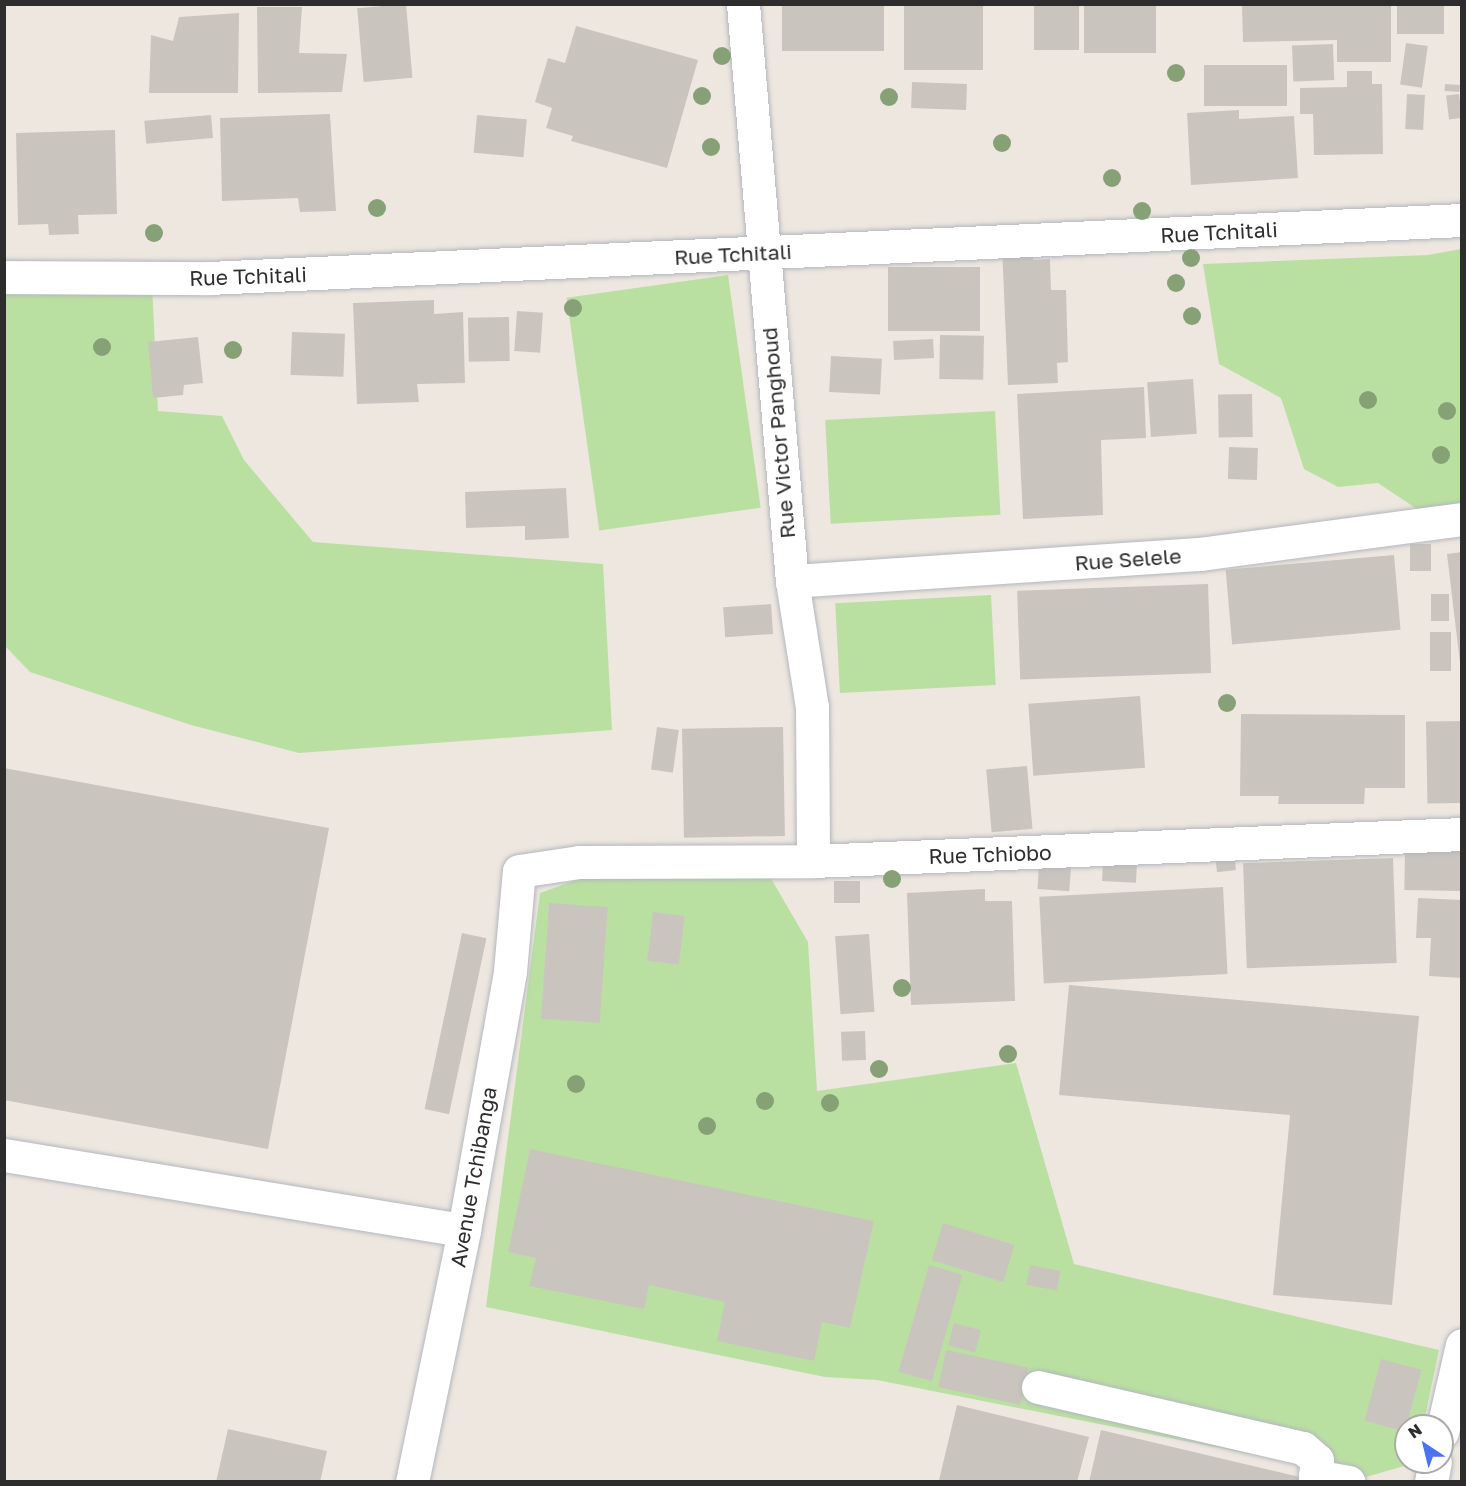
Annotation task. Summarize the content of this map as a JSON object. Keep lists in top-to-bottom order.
{
  "streets": {
    "street": [
      "Rue Tchitali",
      "Rue Victor Panghoud",
      "Rue Selele",
      "Rue Tchiobo",
      "Avenue Tchibanga"
    ]
  },
  "crossings": [
    ["Rue Tchitali", "Rue Victor Panghoud"],
    ["Rue Victor Panghoud", "Rue Selele"],
    ["Rue Victor Panghoud", "Rue Tchiobo"],
    ["Rue Tchiobo", "Avenue Tchibanga"]
  ],
  "north": "top left"
}
